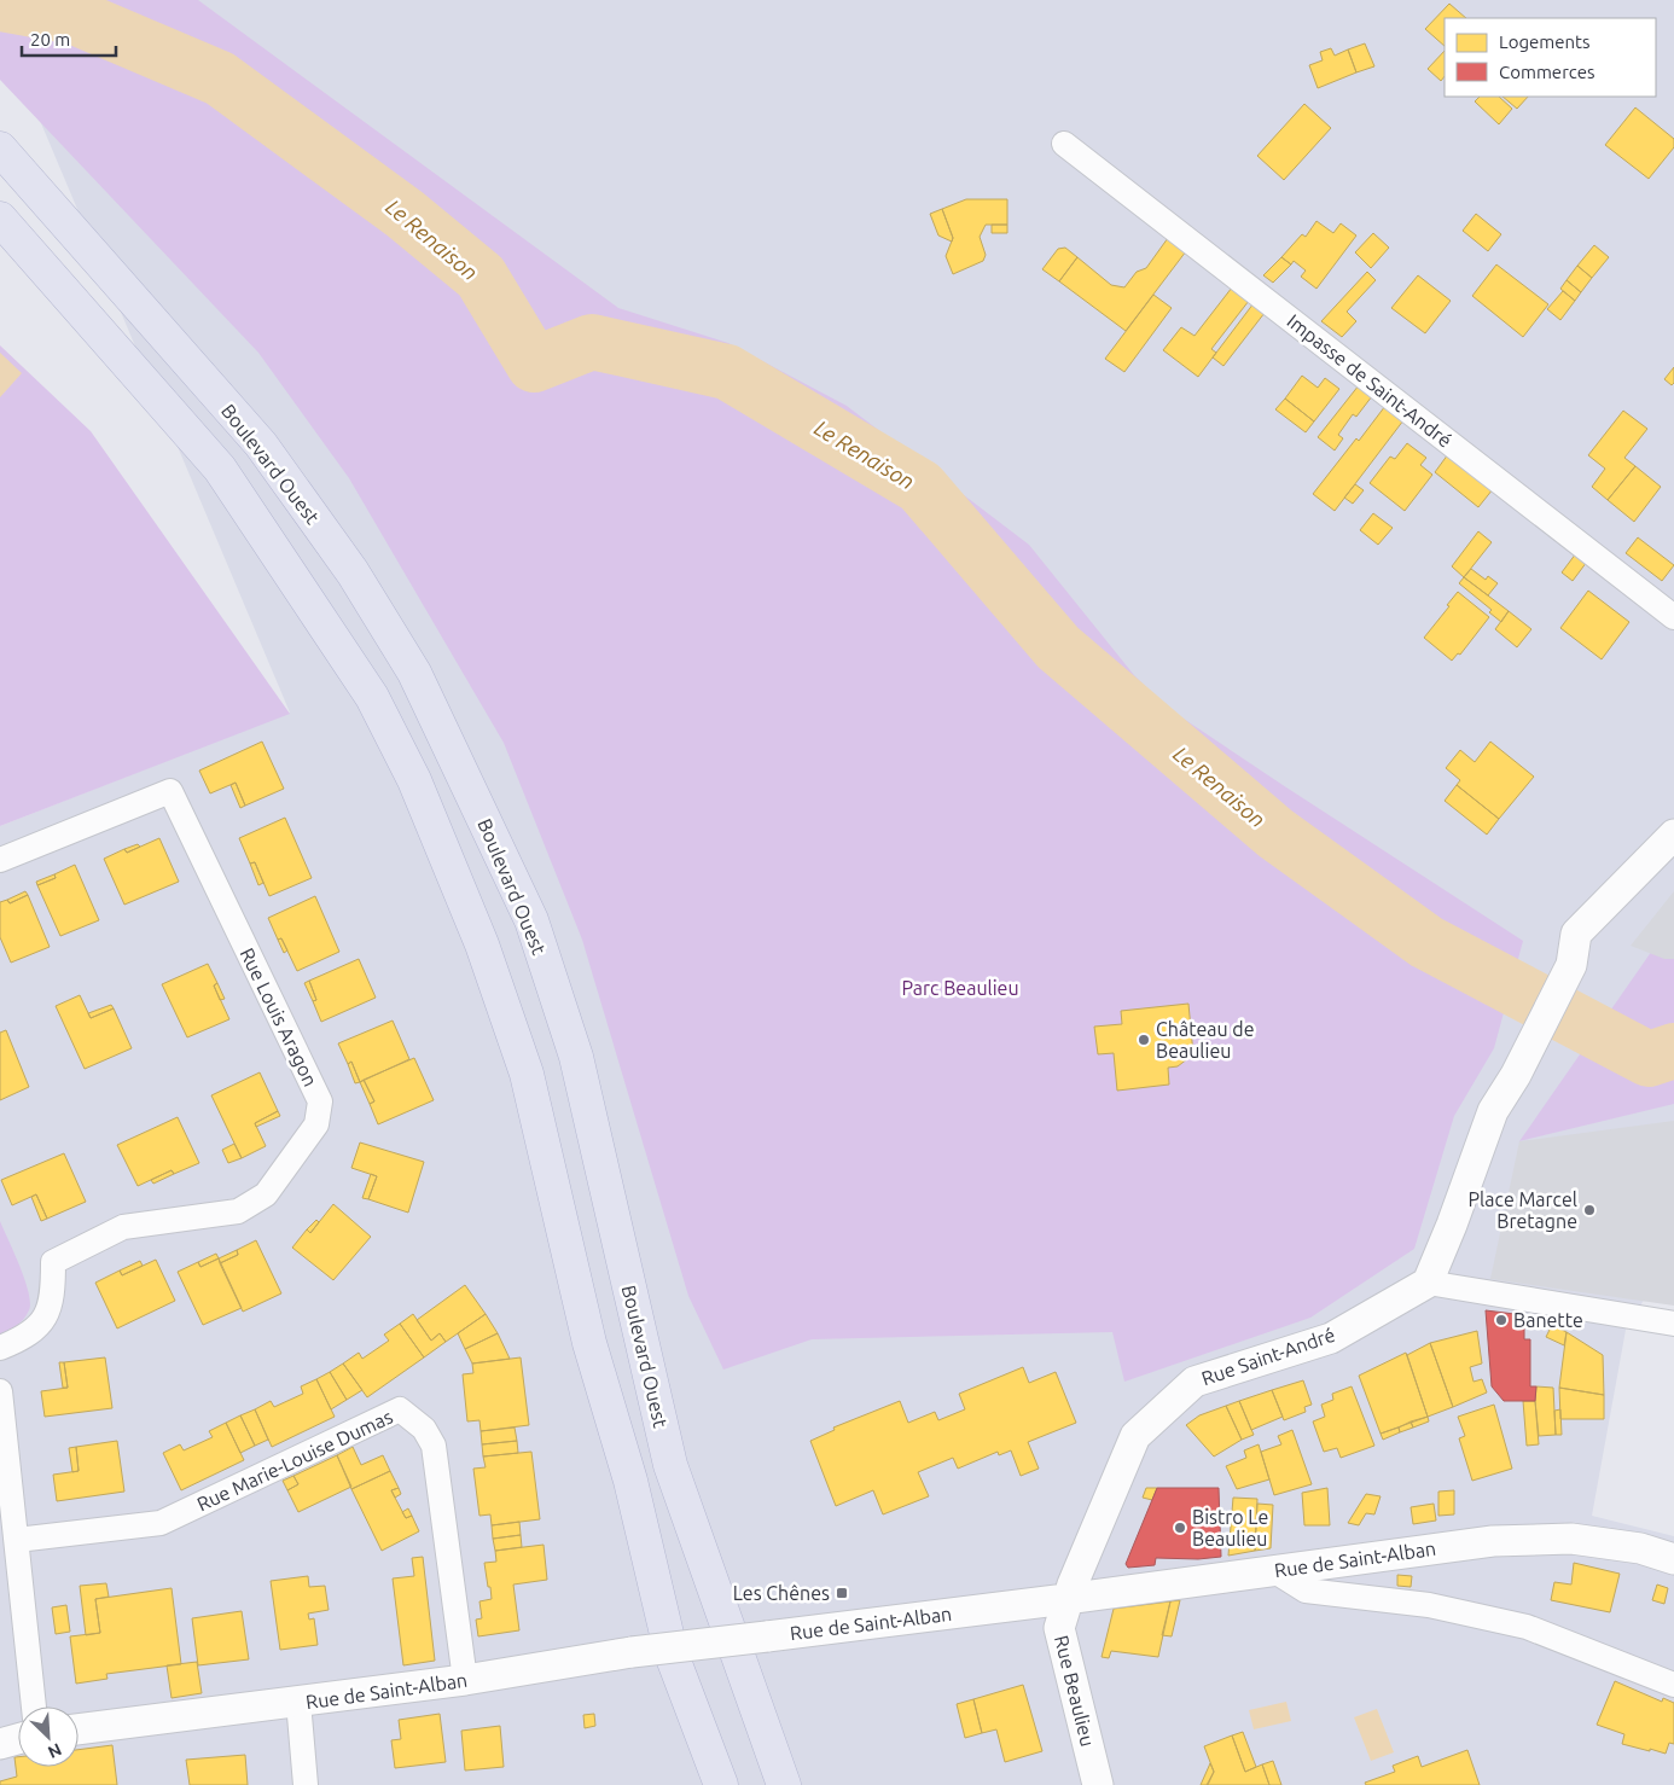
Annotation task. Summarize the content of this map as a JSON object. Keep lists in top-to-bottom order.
{
  "streets": {
    "main road": ["Boulevard Ouest"],
    "street": [
      "Impasse de Saint-André",
      "Rue Louis Aragon",
      "Rue Saint-André",
      "Rue Marie-Louise Dumas",
      "Rue de Saint-Alban",
      "Rue Beaulieu"
    ]
  },
  "crossings": [
    ["Rue Saint-André", "Rue de Saint-Alban"],
    ["Rue Saint-André", "Rue Beaulieu"],
    ["Rue Marie-Louise Dumas", "Rue de Saint-Alban"],
    ["Rue de Saint-Alban", "Rue Beaulieu"]
  ],
  "water": ["Le Renaison"],
  "parks": ["Parc Beaulieu"],
  "places": {
    "other": [
      "Château de Beaulieu",
      "Place Marcel Bretagne",
      "Banette",
      "Bistro Le Beaulieu"
    ],
    "transit": ["Les Chênes"]
  },
  "legend": ["Logements", "Commerces"],
  "scale_bar": "20 m",
  "north": "bottom right"
}
